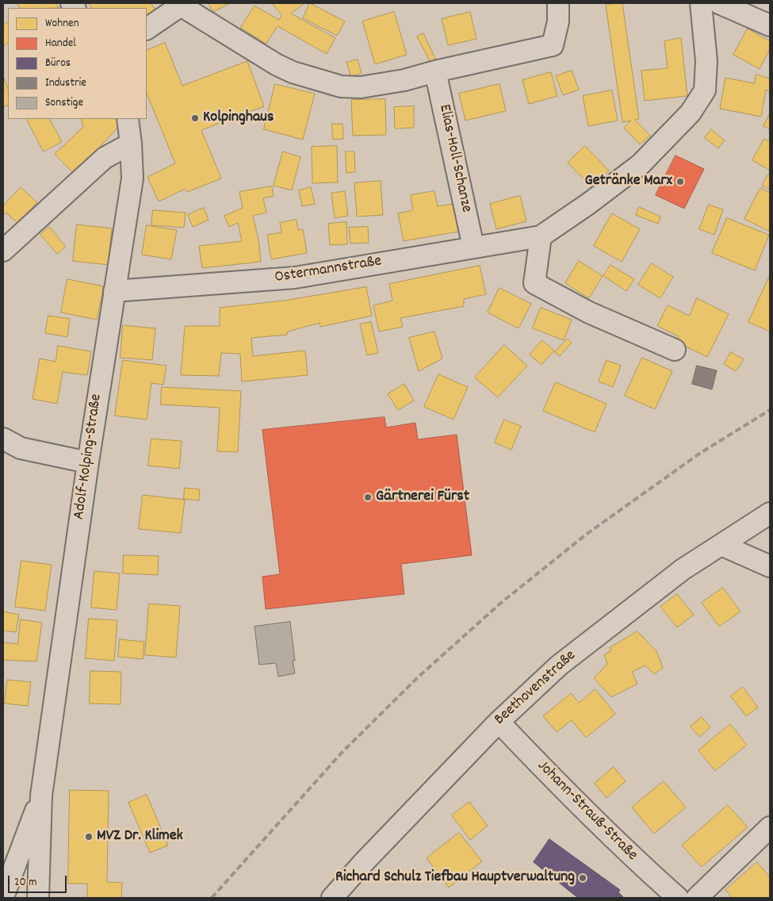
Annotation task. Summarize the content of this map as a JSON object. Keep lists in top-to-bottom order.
{
  "streets": {
    "street": [
      "Elias-Holl-Schanze",
      "Ostermannstraße",
      "Adolf-Kolping-Straße",
      "Beethovenstraße",
      "Johann-Strauß-Straße"
    ]
  },
  "crossings": [
    ["Elias-Holl-Schanze", "Ostermannstraße"],
    ["Ostermannstraße", "Adolf-Kolping-Straße"],
    ["Beethovenstraße", "Johann-Strauß-Straße"]
  ],
  "places": [
    "Kolpinghaus",
    "Getränke Marx",
    "Gärtnerei Fürst",
    "MVZ Dr. Klimek",
    "Richard Schulz Tiefbau Hauptverwaltung"
  ],
  "legend": [
    "Wohnen",
    "Handel",
    "Büros",
    "Industrie",
    "Sonstige"
  ],
  "scale_bar": "20 m"
}
